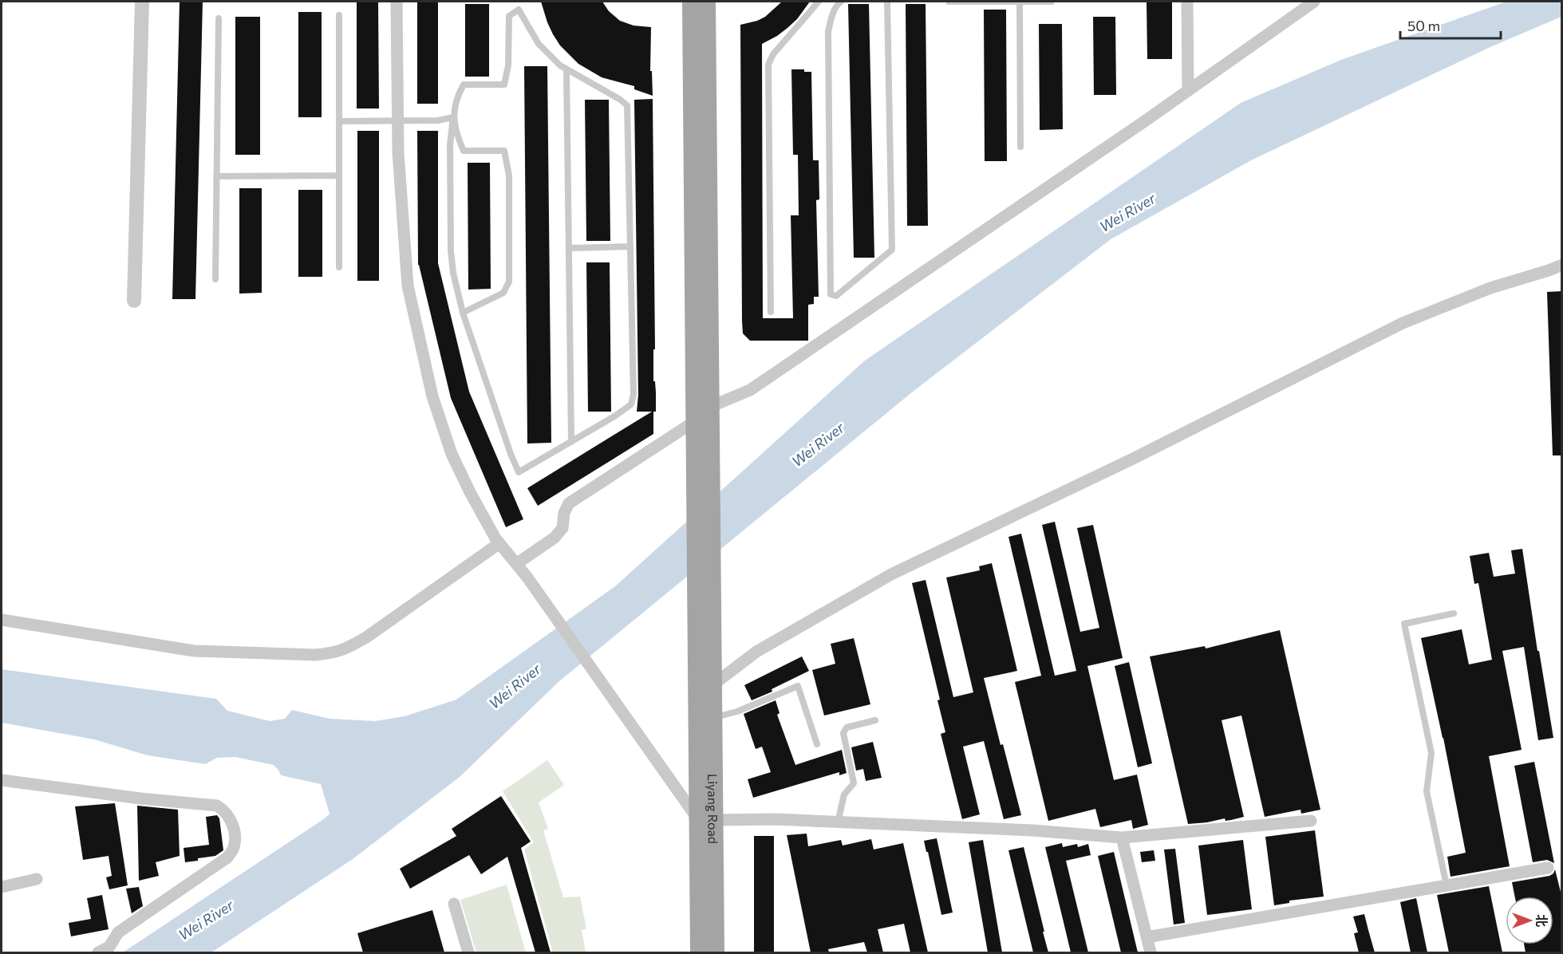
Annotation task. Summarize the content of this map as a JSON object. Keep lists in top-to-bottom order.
{
  "streets": {
    "main road": ["Liyang Road"]
  },
  "water": ["Wei River"],
  "scale_bar": "50 m",
  "north": "right"
}
